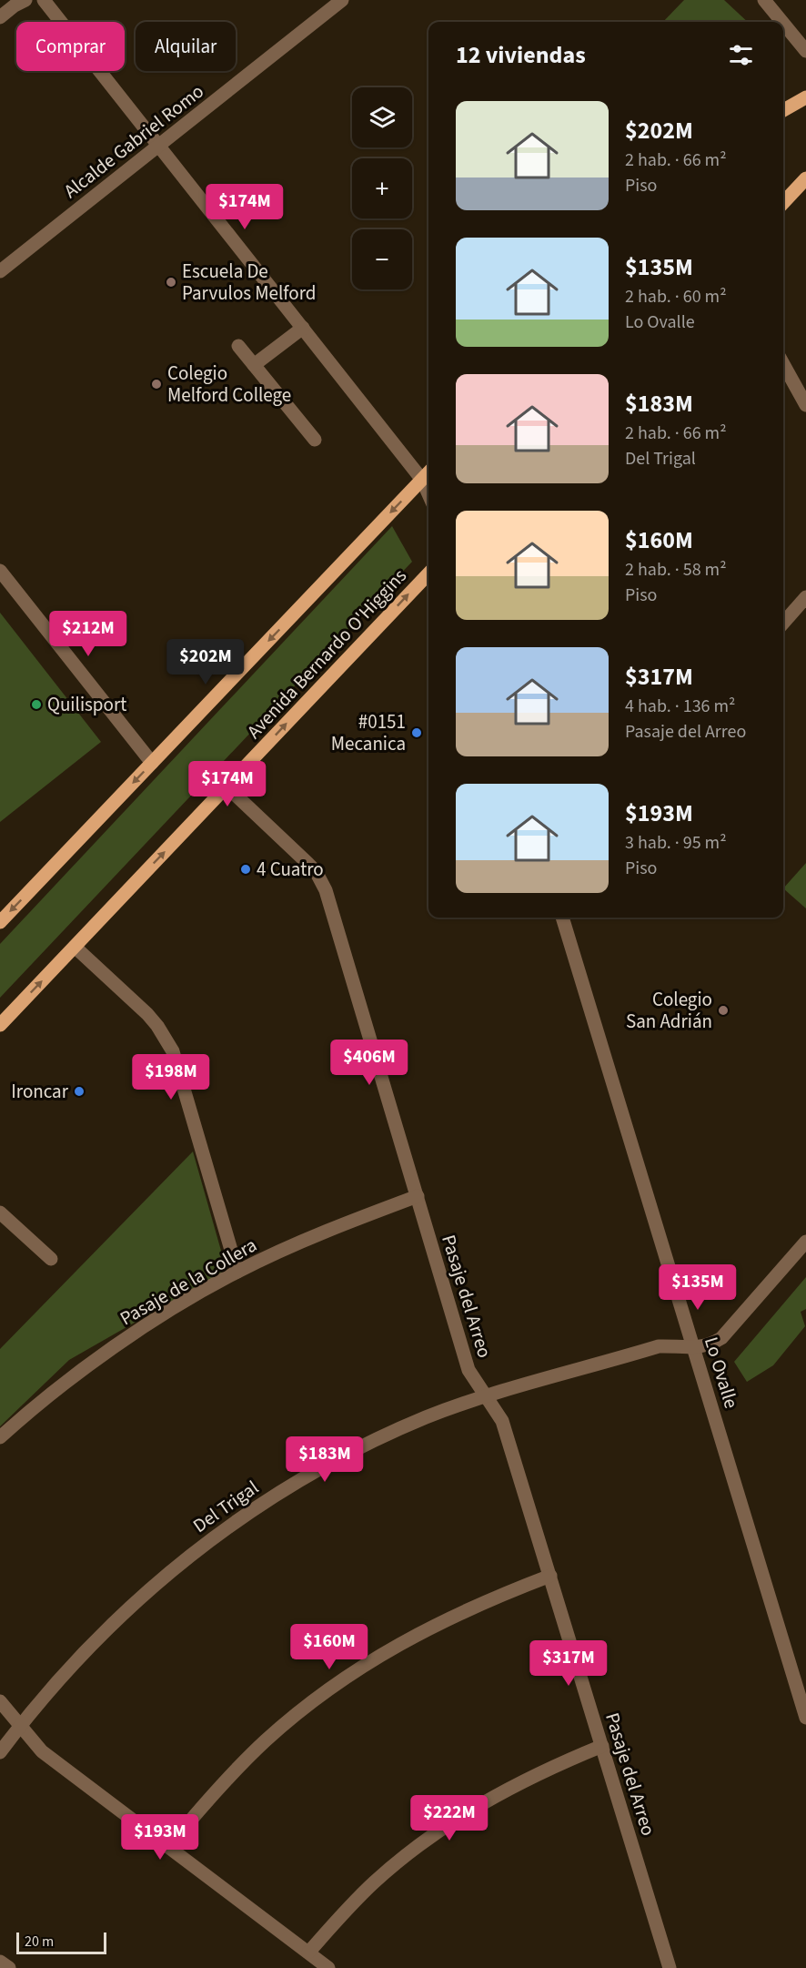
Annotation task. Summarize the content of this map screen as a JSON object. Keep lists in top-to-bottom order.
{
  "streets": {
    "main road": ["Avenida Bernardo O'Higgins"],
    "street": [
      "Alcalde Gabriel Romo",
      "Pasaje de la Collera",
      "Pasaje del Arreo",
      "Lo Ovalle",
      "Del Trigal"
    ]
  },
  "crossings": [
    ["Avenida Bernardo O'Higgins", "Pasaje del Arreo"],
    ["Pasaje de la Collera", "Pasaje del Arreo"],
    ["Pasaje del Arreo", "Del Trigal"],
    ["Lo Ovalle", "Del Trigal"]
  ],
  "places": [
    "Escuela De Parvulos Melford",
    "Colegio Melford College",
    "Quilisport",
    "#0151 Mecanica",
    "4 Cuatro",
    "Colegio San Adrián",
    "Ironcar"
  ],
  "scale_bar": "20 m",
  "page": {
    "chip": ["Comprar", "Alquilar"],
    "heading": "12 viviendas",
    "map_buttons": ["+", "−"],
    "list": [
      {
        "name": "$202M",
        "note": "2 hab. · 66 m² · Piso"
      },
      {
        "name": "$135M",
        "note": "2 hab. · 60 m² · Lo Ovalle"
      },
      {
        "name": "$183M",
        "note": "2 hab. · 66 m² · Del Trigal"
      },
      {
        "name": "$160M",
        "note": "2 hab. · 58 m² · Piso"
      },
      {
        "name": "$317M",
        "note": "4 hab. · 136 m² · Pasaje del Arreo"
      },
      {
        "name": "$193M",
        "note": "3 hab. · 95 m² · Piso"
      }
    ],
    "price": [
      "$174M",
      "$212M",
      "$202M",
      "$174M",
      "$406M",
      "$198M",
      "$135M",
      "$183M",
      "$160M",
      "$317M",
      "$222M",
      "$193M"
    ],
    "scale": "20 m"
  }
}
